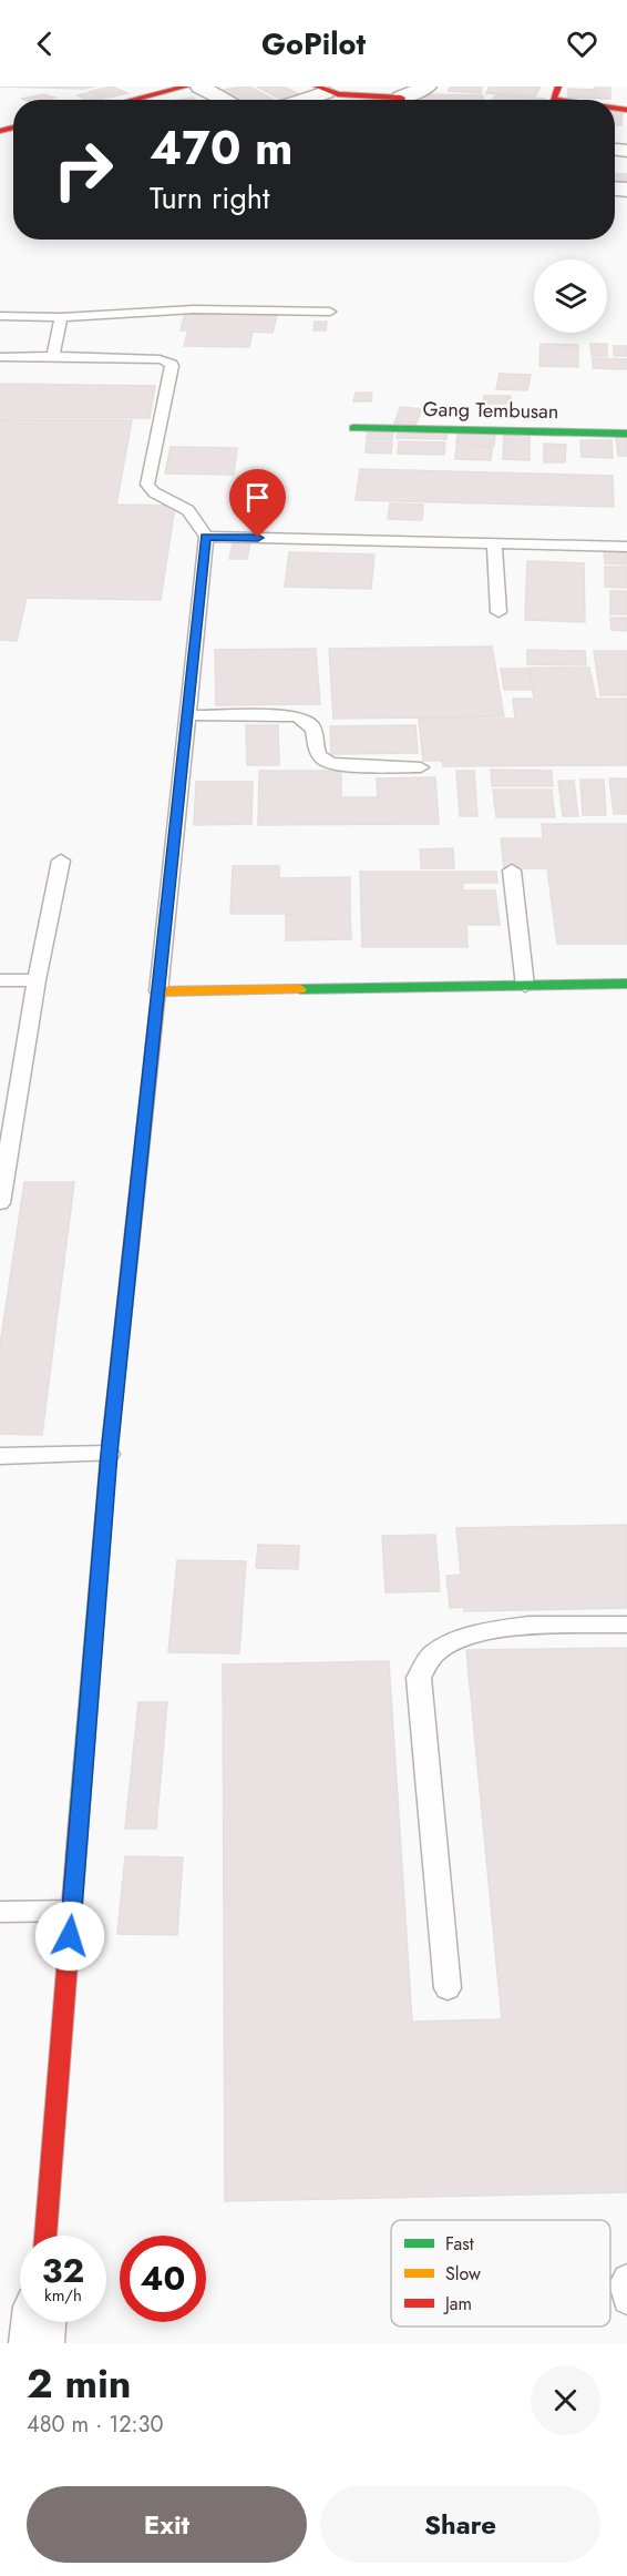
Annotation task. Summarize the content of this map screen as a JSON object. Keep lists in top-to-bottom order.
{
  "streets": {
    "street": ["Gang Tembusan"]
  },
  "legend": ["Fast", "Slow", "Jam"],
  "page": {
    "header": "GoPilot",
    "turn": ["470 m", "Turn right"],
    "speed": "32 km/h",
    "limit": "40",
    "heading": ["2 min", "480 m · 12:30"],
    "buttons": ["Exit", "Share"]
  }
}
